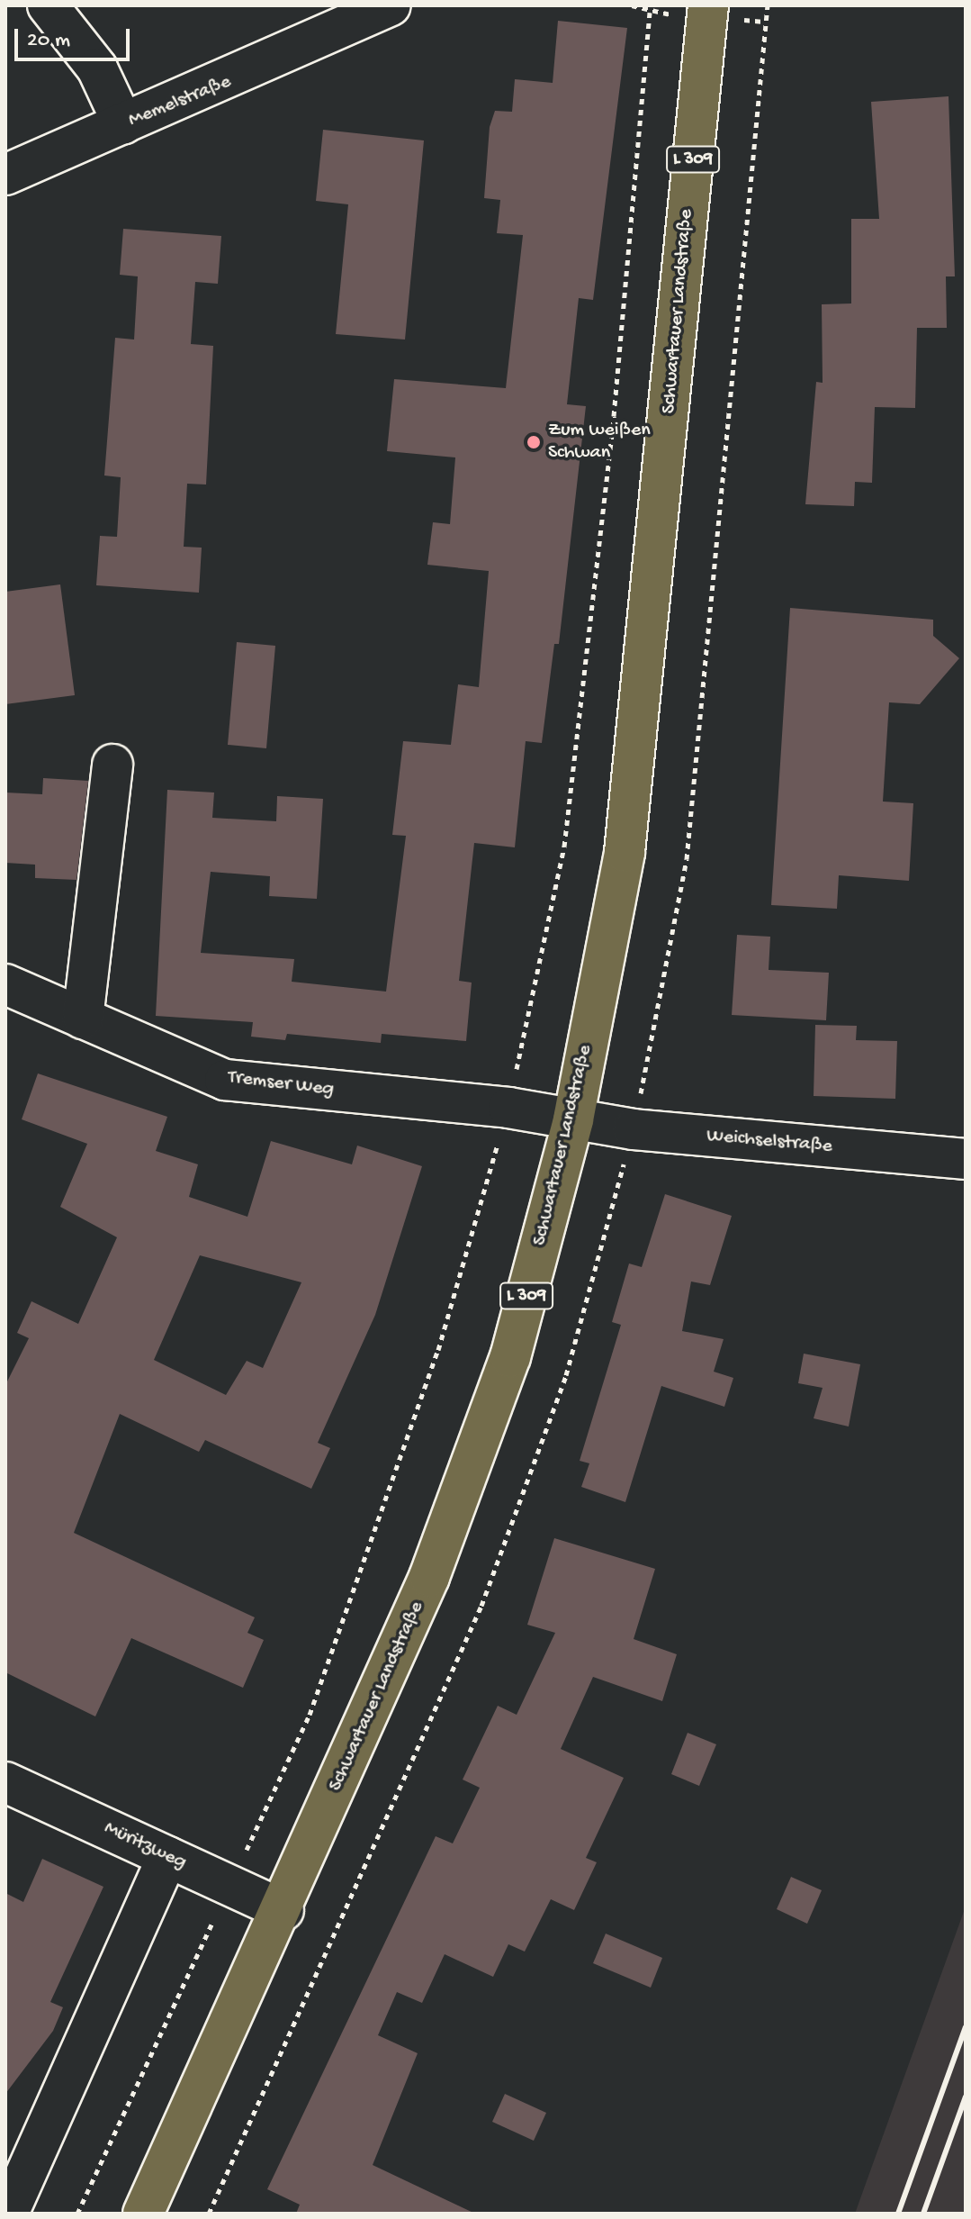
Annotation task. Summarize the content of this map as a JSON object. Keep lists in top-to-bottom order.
{
  "streets": {
    "main road": ["L 309", "Schwartauer Landstraße"],
    "street": [
      "Memelstraße",
      "Tremser Weg",
      "Weichselstraße",
      "Müritzweg"
    ]
  },
  "crossings": [
    ["Schwartauer Landstraße", "Tremser Weg"],
    ["Schwartauer Landstraße", "Weichselstraße"],
    ["Schwartauer Landstraße", "Müritzweg"],
    ["Tremser Weg", "Weichselstraße"]
  ],
  "places": ["Zum weißen Schwan"],
  "scale_bar": "20 m"
}
